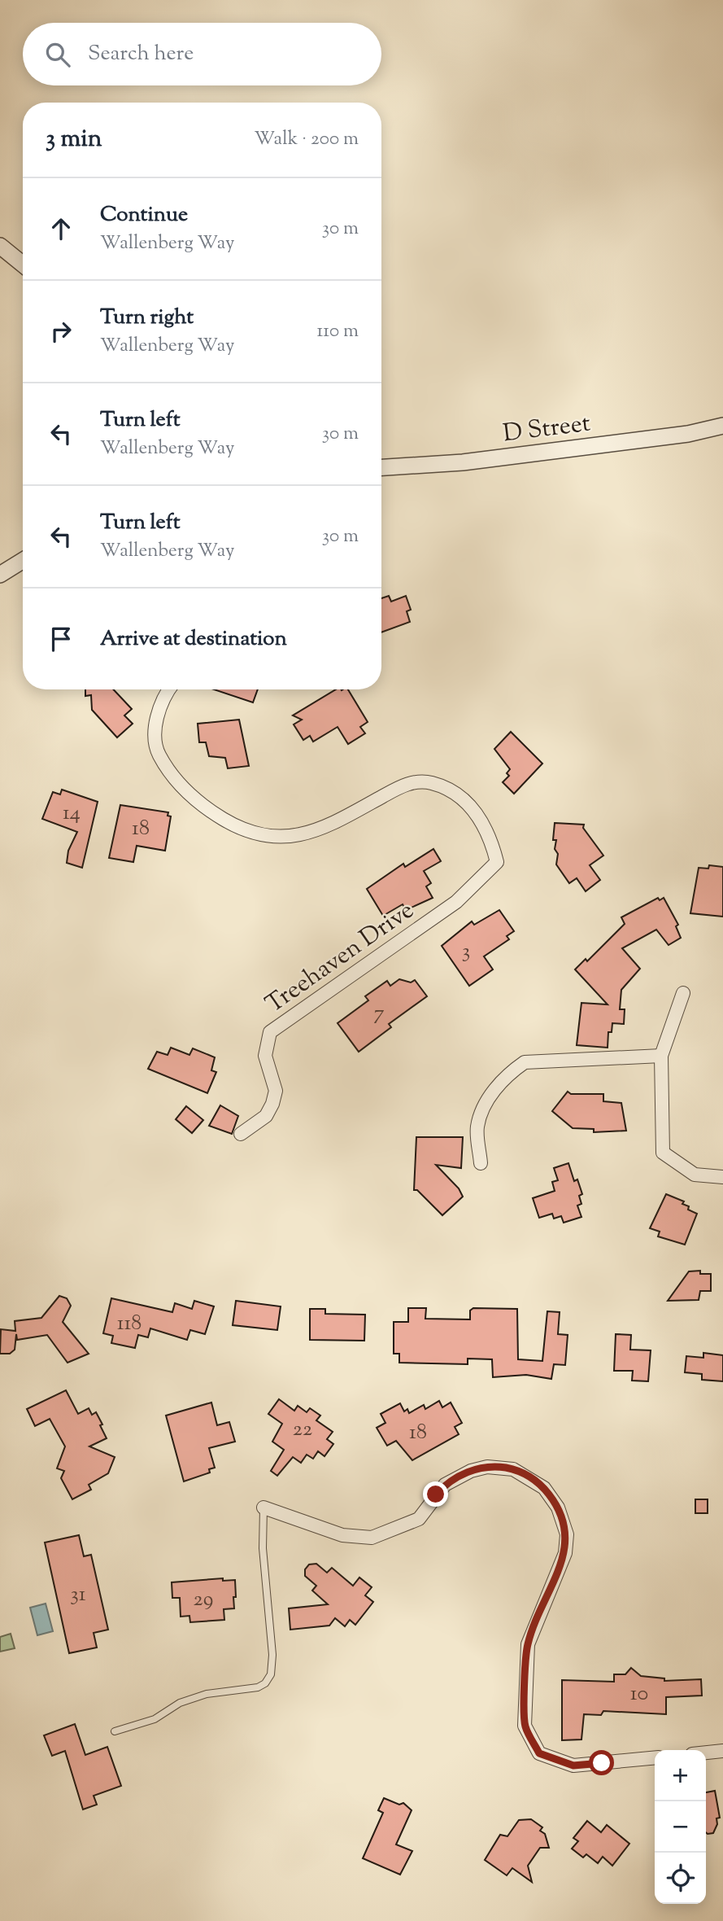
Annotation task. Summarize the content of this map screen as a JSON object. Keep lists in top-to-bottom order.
{
  "streets": {
    "street": ["D Street", "Treehaven Drive"]
  },
  "house_numbers": [
    "14",
    "18",
    "3",
    "7",
    "118",
    "22",
    "18",
    "31",
    "29",
    "10"
  ],
  "page": {
    "search": "Search here",
    "heading": ["3 min", "Walk · 200 m"],
    "list": [
      ["Continue", "Wallenberg Way", "30 m"],
      ["Turn right", "Wallenberg Way", "110 m"],
      ["Turn left", "Wallenberg Way", "30 m"],
      ["Turn left", "Wallenberg Way", "30 m"],
      "Arrive at destination"
    ],
    "map_buttons": ["+", "−"]
  }
}
